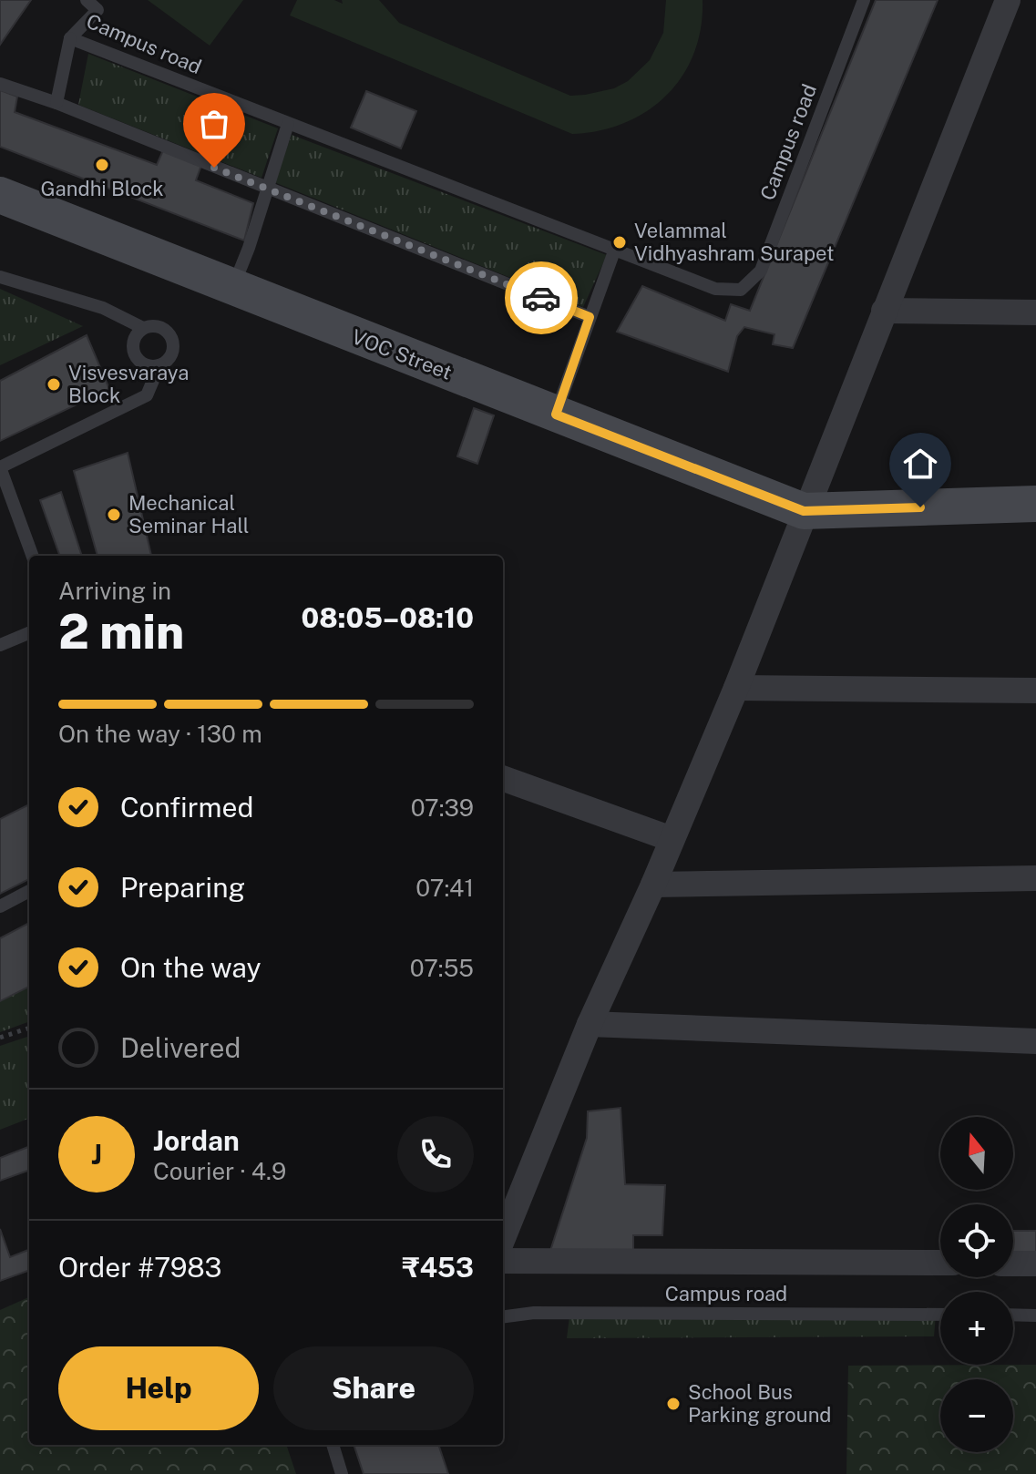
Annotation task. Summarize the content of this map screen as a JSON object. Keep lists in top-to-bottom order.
{
  "streets": {
    "street": ["VOC Street"],
    "lane": ["Campus road"]
  },
  "places": [
    "Gandhi Block",
    "Velammal Vidhyashram Surapet",
    "Visvesvaraya Block",
    "Mechanical Seminar Hall",
    "School Bus Parking ground"
  ],
  "north": "top",
  "page": {
    "heading": ["2 min", "Arriving in", "08:05–08:10"],
    "panel": [
      "Jordan",
      "Courier · 4.9",
      "Order #7983",
      "₹453"
    ],
    "bar": "On the way · 130 m",
    "list": [
      ["Confirmed", "07:39"],
      ["Preparing", "07:41"],
      ["On the way", "07:55"],
      "Delivered"
    ],
    "round": "J",
    "map_buttons": ["+", "−"],
    "buttons": ["Help", "Share"]
  }
}
